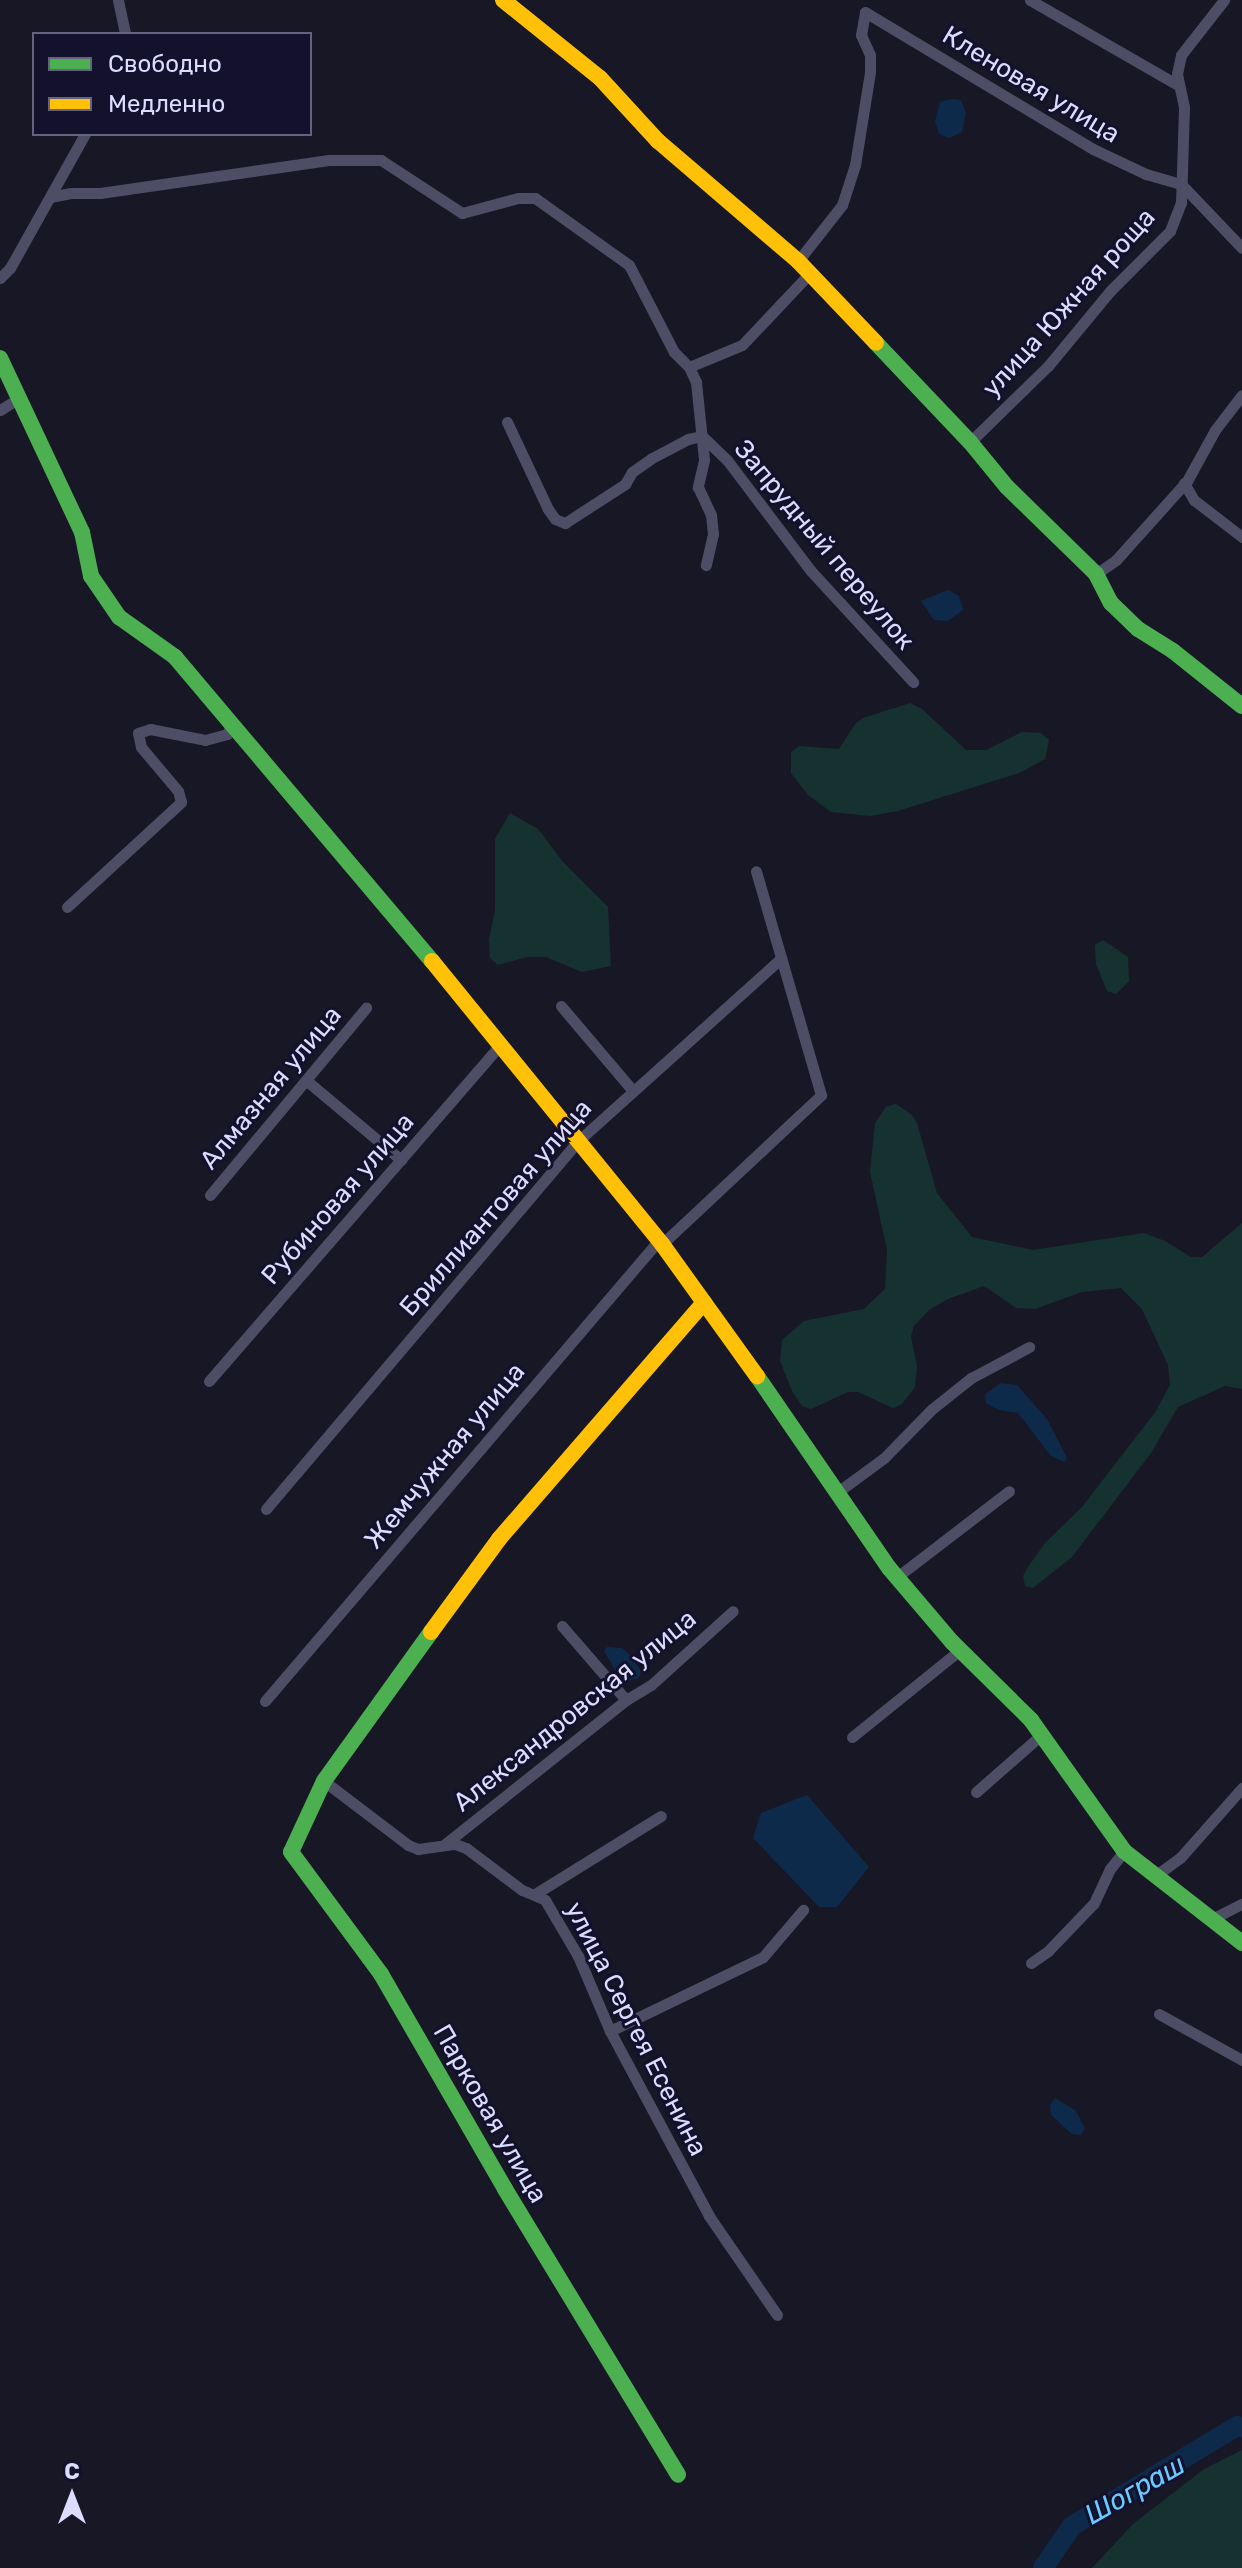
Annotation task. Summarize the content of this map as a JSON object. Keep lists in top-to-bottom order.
{
  "streets": {
    "street": [
      "Кленовая улица",
      "улица Южная роща",
      "Запрудный переулок",
      "Алмазная улица",
      "Рубиновая улица",
      "Бриллиантовая улица",
      "Жемчужная улица",
      "Александровская улица",
      "улица Сергея Есенина",
      "Парковая улица"
    ]
  },
  "crossings": [
    ["Кленовая улица", "улица Южная роща"],
    ["Бриллиантовая улица", "Жемчужная улица"],
    ["Александровская улица", "улица Сергея Есенина"],
    ["улица Сергея Есенина", "Парковая улица"]
  ],
  "water": ["Шограш"],
  "legend": ["Свободно", "Медленно"],
  "north": "top"
}
